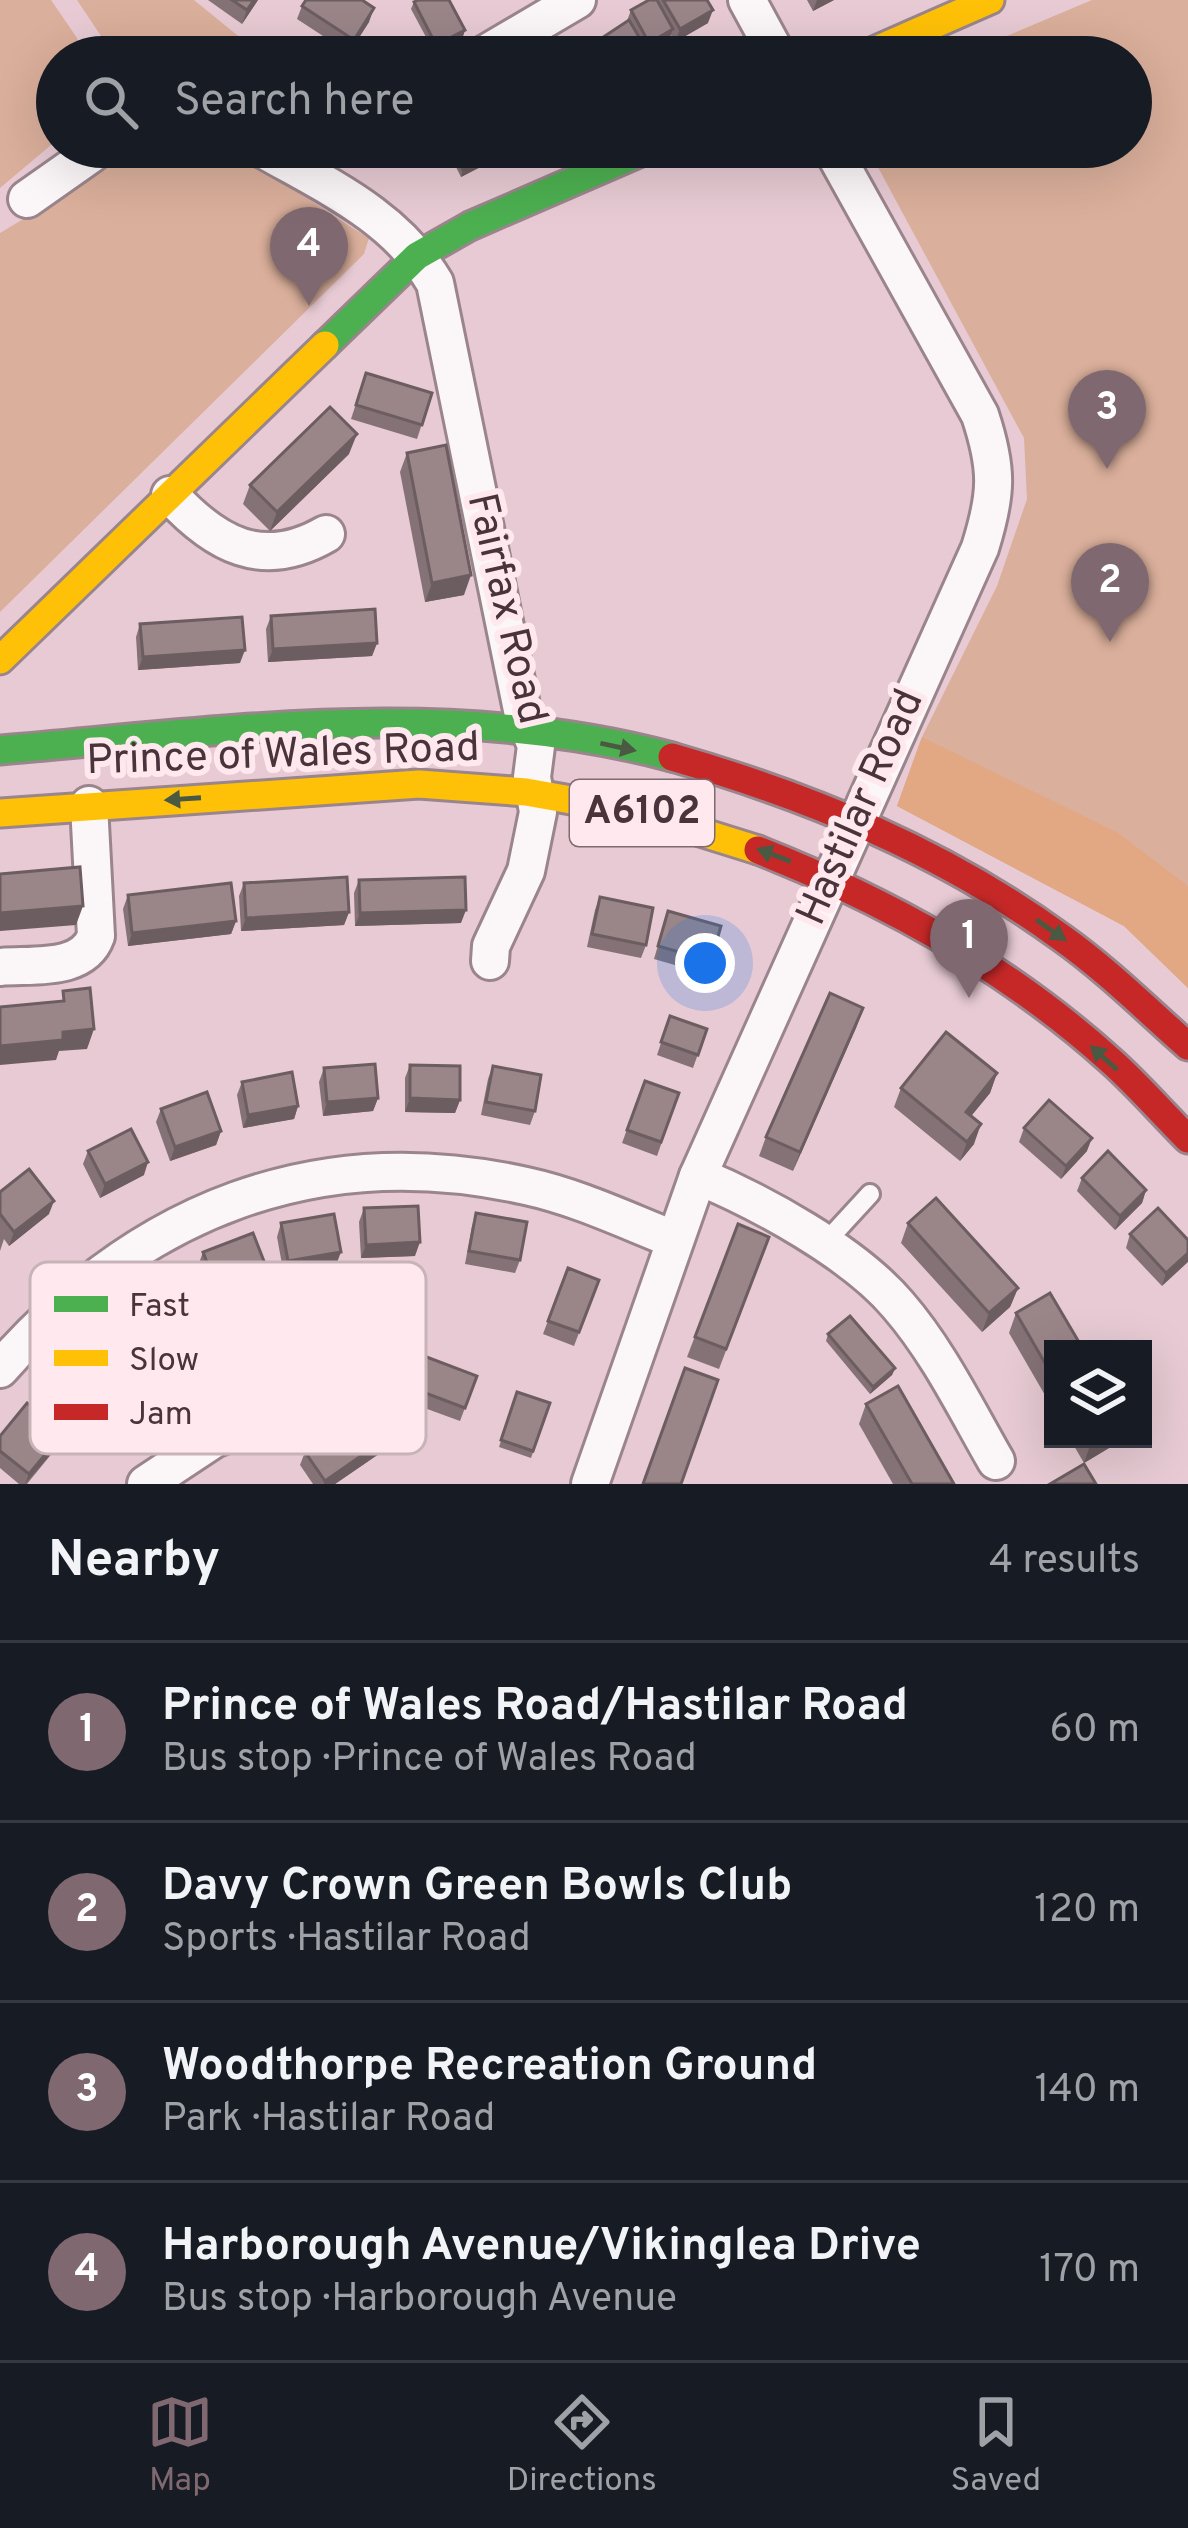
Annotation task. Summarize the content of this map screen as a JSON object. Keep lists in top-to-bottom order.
{
  "streets": {
    "main road": ["Prince of Wales Road", "A6102"],
    "street": ["Fairfax Road", "Hastilar Road"]
  },
  "crossings": [
    ["Fairfax Road", "Prince of Wales Road"],
    ["Prince of Wales Road", "Hastilar Road"]
  ],
  "legend": ["Fast", "Slow", "Jam"],
  "page": {
    "search": "Search here",
    "pins": [
      "4",
      "3",
      "2",
      "1"
    ],
    "heading": ["Nearby", "4 results"],
    "list": [
      {
        "mark": "1",
        "name": "Prince of Wales Road/Hastilar Road",
        "note": "Bus stop · Prince of Wales Road",
        "value": "60 m"
      },
      {
        "mark": "2",
        "name": "Davy Crown Green Bowls Club",
        "note": "Sports · Hastilar Road",
        "value": "120 m"
      },
      {
        "mark": "3",
        "name": "Woodthorpe Recreation Ground",
        "note": "Park · Hastilar Road",
        "value": "140 m"
      },
      {
        "mark": "4",
        "name": "Harborough Avenue/Vikinglea Drive",
        "note": "Bus stop · Harborough Avenue",
        "value": "170 m"
      }
    ],
    "nav": ["Map", "Directions", "Saved"]
  }
}
